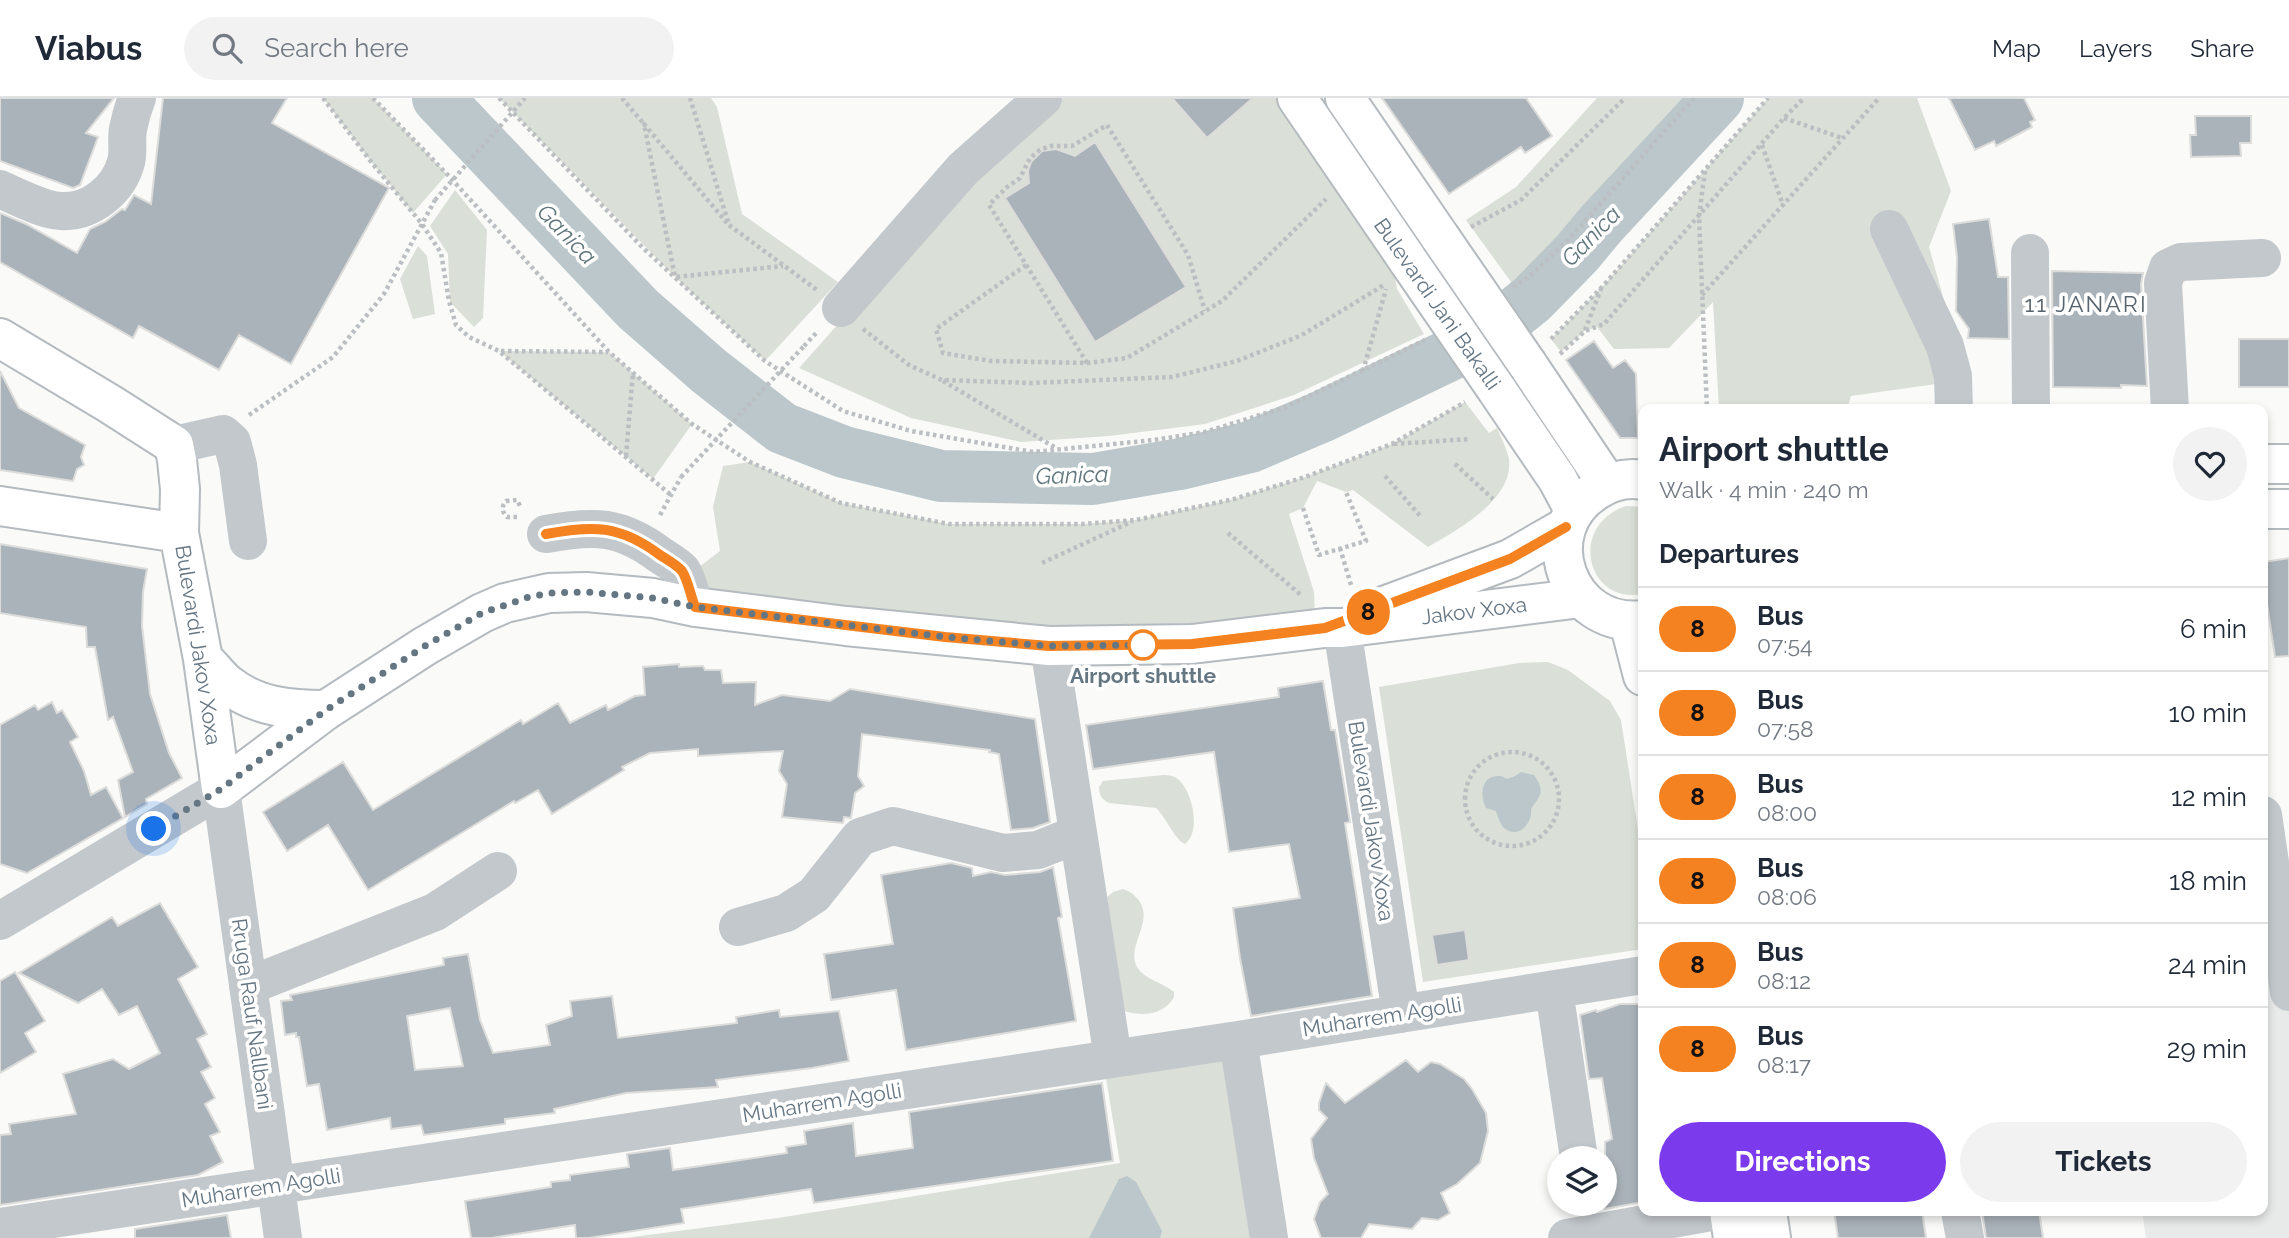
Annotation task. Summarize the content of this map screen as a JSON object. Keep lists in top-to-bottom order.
{
  "streets": {
    "main road": ["Bulevardi Jani Bakalli", "Jakov Xoxa", "Bulevardi Jakov Xoxa"],
    "street": ["Rruga Rauf Nallbani", "Muharrem Agolli"]
  },
  "crossings": [
    ["Bulevardi Jani Bakalli", "Jakov Xoxa"],
    ["Jakov Xoxa", "Bulevardi Jakov Xoxa"],
    ["Bulevardi Jakov Xoxa", "Rruga Rauf Nallbani"],
    ["Bulevardi Jakov Xoxa", "Muharrem Agolli"],
    ["Rruga Rauf Nallbani", "Muharrem Agolli"]
  ],
  "districts": ["11 JANARI"],
  "water": ["Ganica"],
  "places": ["Airport shuttle"],
  "lines": ["bus line 8"],
  "page": {
    "header": "Viabus",
    "search": "Search here",
    "nav": ["Map", "Layers", "Share"],
    "on_map": "8",
    "heading": [
      ["Airport shuttle", "Walk · 4 min · 240 m"],
      "Departures"
    ],
    "list": [
      {
        "mark": "8",
        "name": "Bus",
        "note": "07:54",
        "value": "6 min"
      },
      {
        "mark": "8",
        "name": "Bus",
        "note": "07:58",
        "value": "10 min"
      },
      {
        "mark": "8",
        "name": "Bus",
        "note": "08:00",
        "value": "12 min"
      },
      {
        "mark": "8",
        "name": "Bus",
        "note": "08:06",
        "value": "18 min"
      },
      {
        "mark": "8",
        "name": "Bus",
        "note": "08:12",
        "value": "24 min"
      },
      {
        "mark": "8",
        "name": "Bus",
        "note": "08:17",
        "value": "29 min"
      }
    ],
    "buttons": ["Directions", "Tickets"]
  }
}
